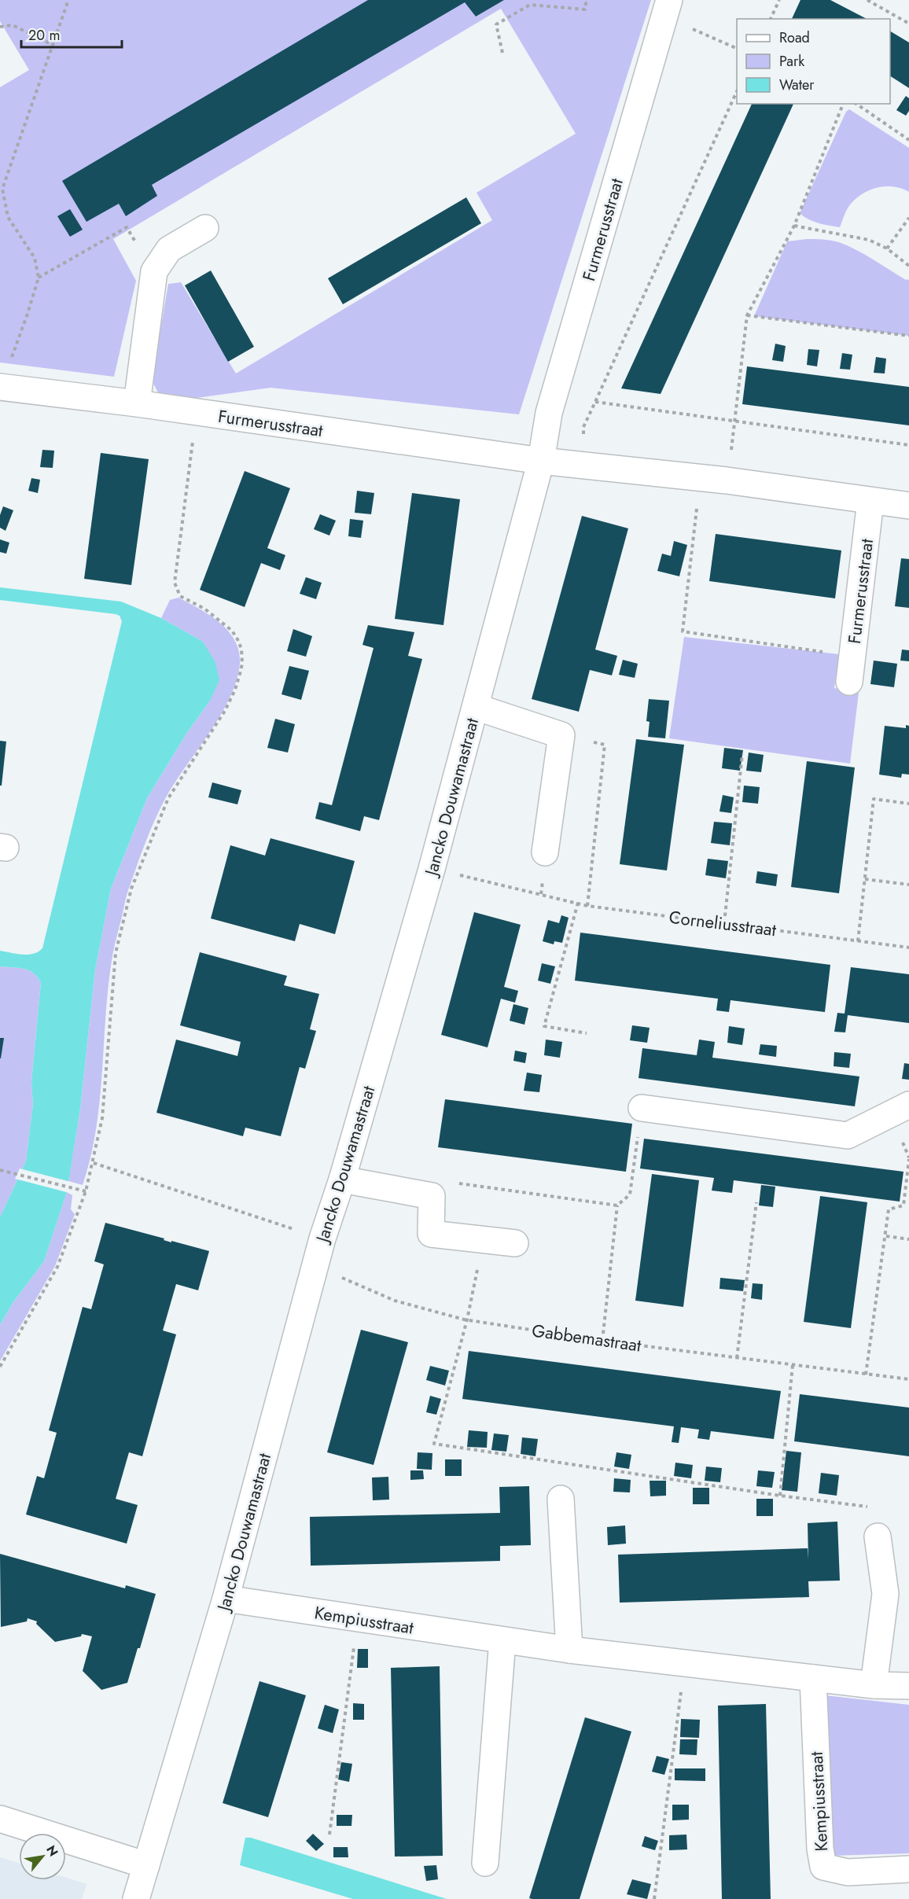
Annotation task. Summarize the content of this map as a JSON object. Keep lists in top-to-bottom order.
{
  "streets": {
    "street": ["Furmerusstraat", "Jancko Douwamastraat", "Kempiusstraat"],
    "path": ["Corneliusstraat", "Gabbemastraat"]
  },
  "crossings": [
    ["Furmerusstraat", "Jancko Douwamastraat"],
    ["Jancko Douwamastraat", "Corneliusstraat"],
    ["Jancko Douwamastraat", "Gabbemastraat"],
    ["Jancko Douwamastraat", "Kempiusstraat"]
  ],
  "legend": ["Road", "Park", "Water"],
  "scale_bar": "20 m",
  "north": "top right"
}
